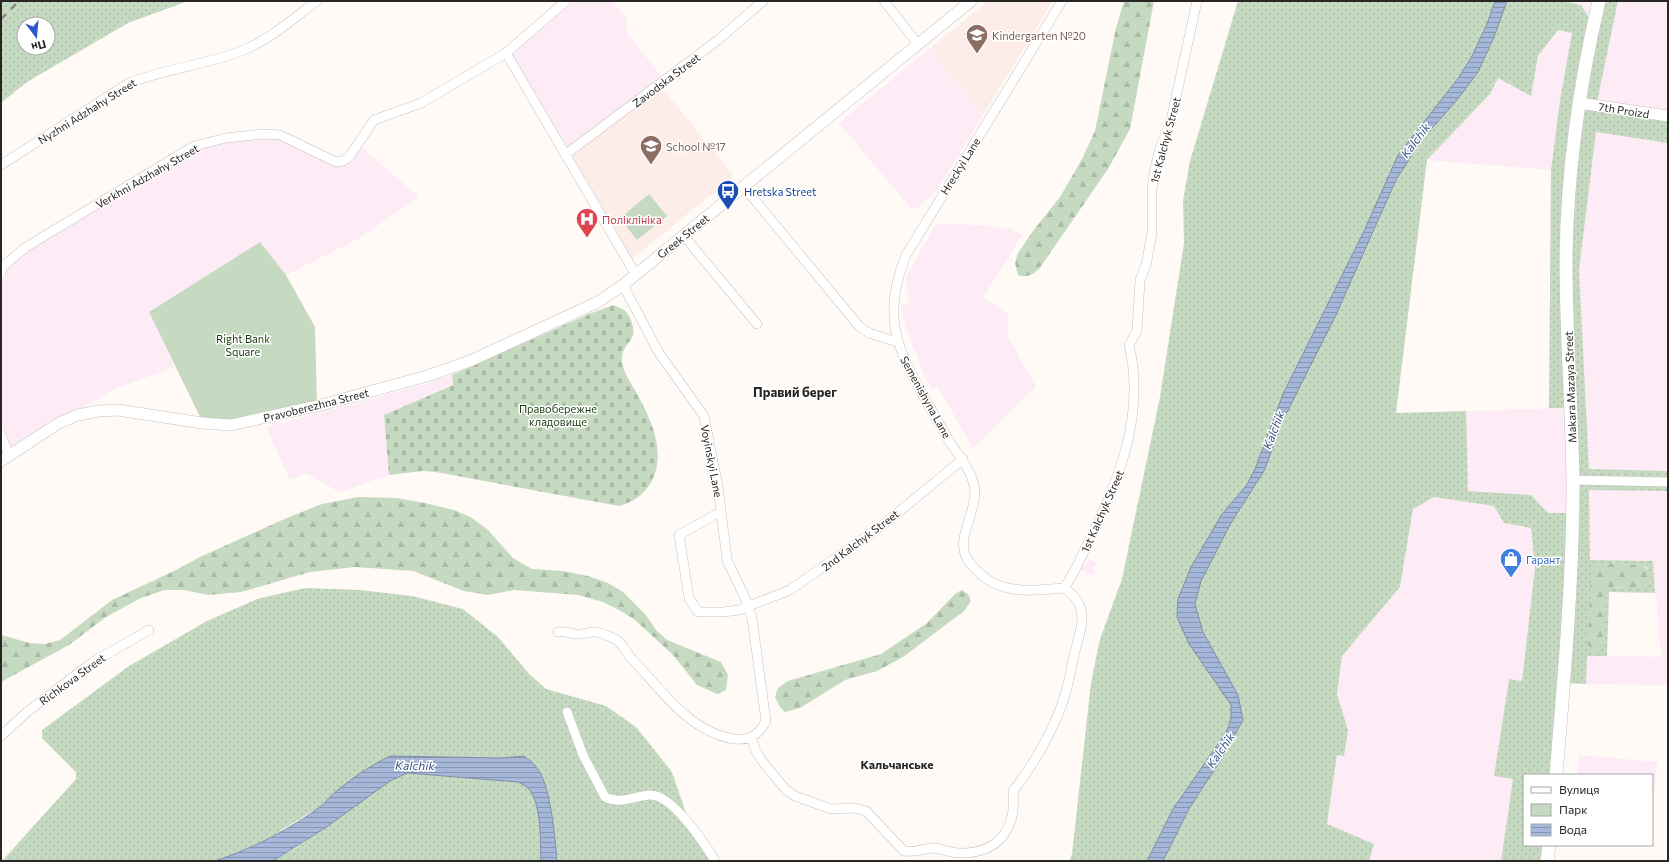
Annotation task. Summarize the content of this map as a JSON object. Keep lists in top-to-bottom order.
{
  "streets": {
    "main road": ["Makara Mazaya Street"],
    "street": [
      "Zavodska Street",
      "7th Proizd",
      "Nyzhni Adzhahy Street",
      "1st Kalchyk Street",
      "Hreckyi Lane",
      "Verkhni Adzhahy Street",
      "Greek Street",
      "Semenishyna Lane",
      "Pravoberezhna Street",
      "Voyinskyi Lane",
      "2nd Kalchyk Street",
      "Richkova Street"
    ]
  },
  "crossings": [
    ["7th Proizd", "Makara Mazaya Street"],
    ["1st Kalchyk Street", "Semenishyna Lane"],
    ["Hreckyi Lane", "Semenishyna Lane"],
    ["Greek Street", "Semenishyna Lane"],
    ["Greek Street", "Pravoberezhna Street"],
    ["Greek Street", "Voyinskyi Lane"],
    ["Semenishyna Lane", "2nd Kalchyk Street"],
    ["Pravoberezhna Street", "Voyinskyi Lane"],
    ["Voyinskyi Lane", "2nd Kalchyk Street"]
  ],
  "districts": ["Правий берег", "Кальчанське"],
  "water": ["Kalchik"],
  "parks": ["Right Bank Square", "Правобережне кладовище"],
  "places": {
    "school or university": ["Kindergarten №20", "School №17"],
    "bus stop": ["Hretska Street"],
    "hospital": ["Поліклініка"],
    "shop": ["Гарант"]
  },
  "legend": ["Вулиця", "Парк", "Вода"],
  "north": "bottom"
}
